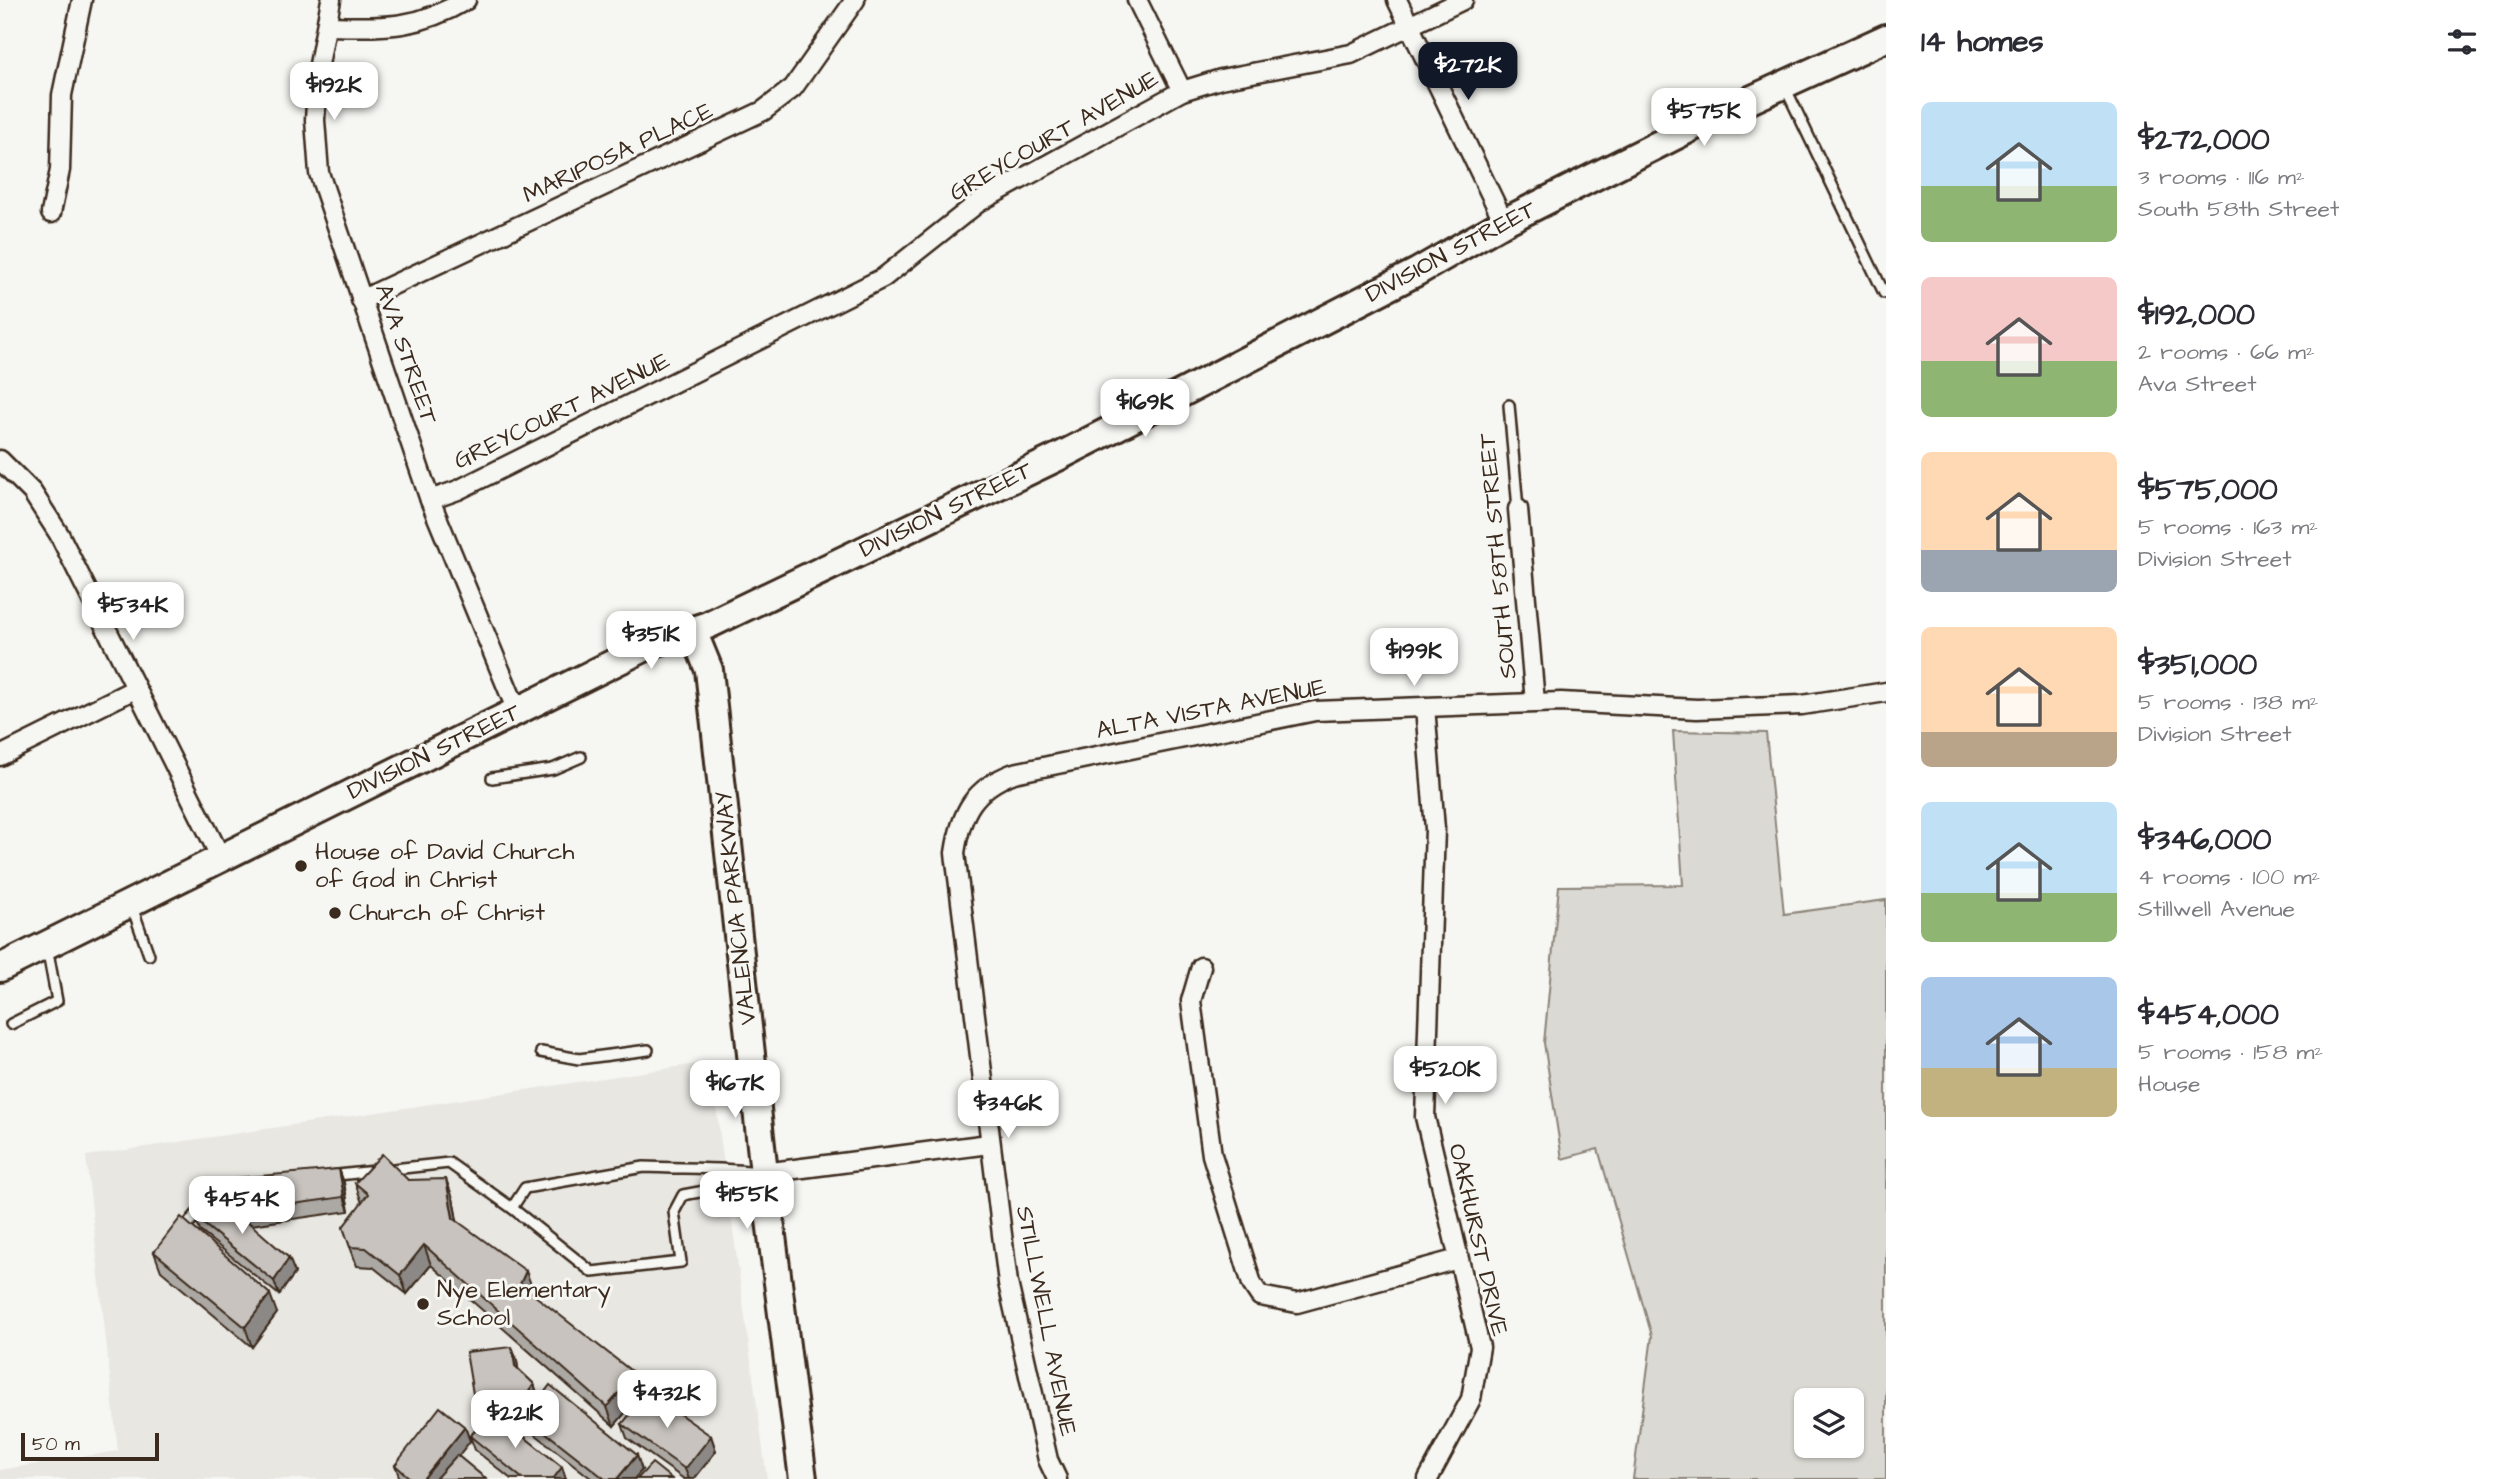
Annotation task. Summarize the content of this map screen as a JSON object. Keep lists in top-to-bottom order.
{
  "streets": {
    "main road": ["DIVISION STREET", "VALENCIA PARKWAY"],
    "street": [
      "GREYCOURT AVENUE",
      "MARIPOSA PLACE",
      "AVA STREET",
      "SOUTH 58TH STREET",
      "ALTA VISTA AVENUE",
      "OAKHURST DRIVE",
      "STILLWELL AVENUE"
    ]
  },
  "crossings": [
    ["GREYCOURT AVENUE", "AVA STREET"],
    ["MARIPOSA PLACE", "AVA STREET"],
    ["DIVISION STREET", "AVA STREET"],
    ["DIVISION STREET", "VALENCIA PARKWAY"],
    ["SOUTH 58TH STREET", "ALTA VISTA AVENUE"],
    ["ALTA VISTA AVENUE", "OAKHURST DRIVE"],
    ["ALTA VISTA AVENUE", "STILLWELL AVENUE"]
  ],
  "places": ["House of David Church of God in Christ", "Church of Christ", "Nye Elementary School"],
  "scale_bar": "50 m",
  "page": {
    "heading": "14 homes",
    "price": [
      "$272K",
      "$192K",
      "$575K",
      "$169K",
      "$534K",
      "$351K",
      "$199K",
      "$520K",
      "$167K",
      "$346K",
      "$155K",
      "$454K",
      "$432K",
      "$221K"
    ],
    "list": [
      {
        "name": "$272,000",
        "note": "3 rooms · 116 m² · South 58th Street"
      },
      {
        "name": "$192,000",
        "note": "2 rooms · 66 m² · Ava Street"
      },
      {
        "name": "$575,000",
        "note": "5 rooms · 163 m² · Division Street"
      },
      {
        "name": "$351,000",
        "note": "5 rooms · 138 m² · Division Street"
      },
      {
        "name": "$346,000",
        "note": "4 rooms · 100 m² · Stillwell Avenue"
      },
      {
        "name": "$454,000",
        "note": "5 rooms · 158 m² · House"
      }
    ],
    "scale": "50 m"
  }
}
